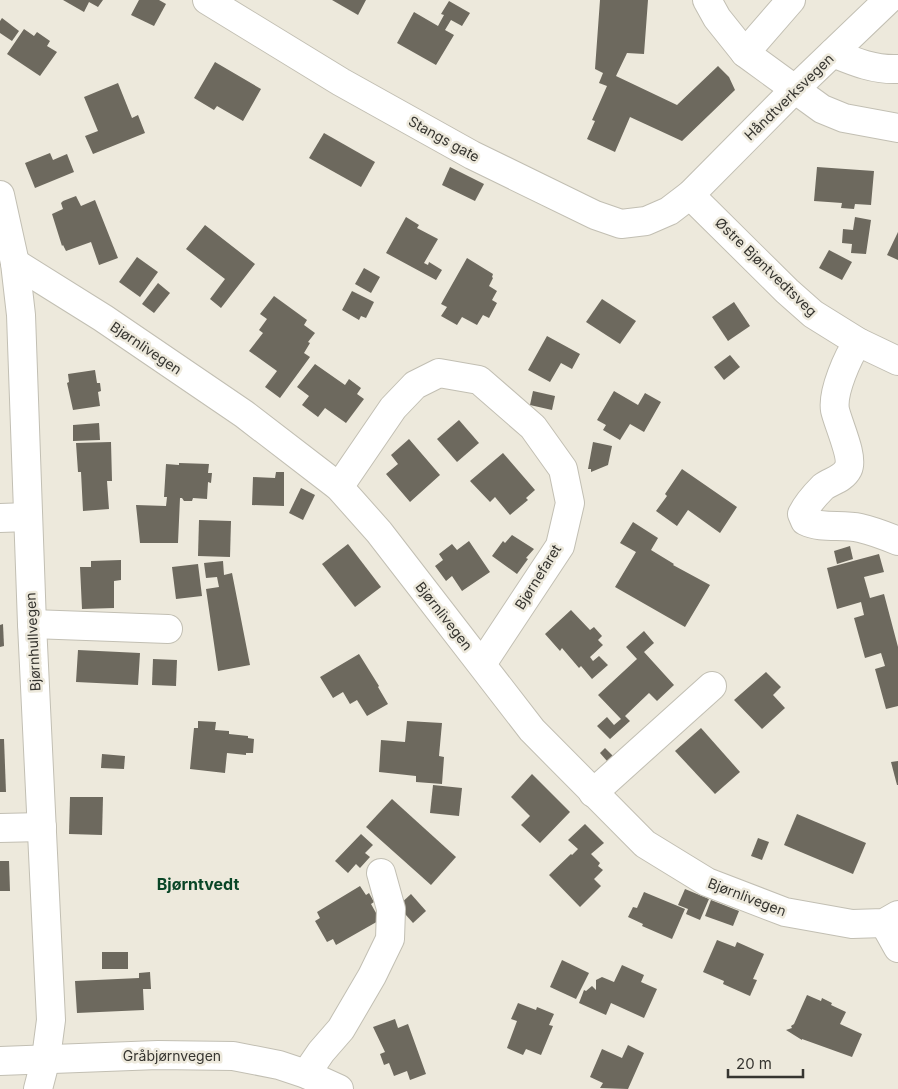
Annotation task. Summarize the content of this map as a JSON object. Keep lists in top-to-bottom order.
{
  "streets": {
    "street": [
      "Håndtverksvegen",
      "Stangs gate",
      "Østre Bjøntvedtsveg",
      "Bjørnlivegen",
      "Bjørnefaret",
      "Bjørnhullvegen",
      "Gråbjørnvegen"
    ]
  },
  "crossings": [
    ["Håndtverksvegen", "Stangs gate"],
    ["Håndtverksvegen", "Østre Bjøntvedtsveg"],
    ["Stangs gate", "Østre Bjøntvedtsveg"],
    ["Bjørnlivegen", "Bjørnefaret"],
    ["Bjørnlivegen", "Bjørnhullvegen"],
    ["Bjørnhullvegen", "Gråbjørnvegen"]
  ],
  "districts": ["Bjørntvedt"],
  "scale_bar": "20 m"
}
